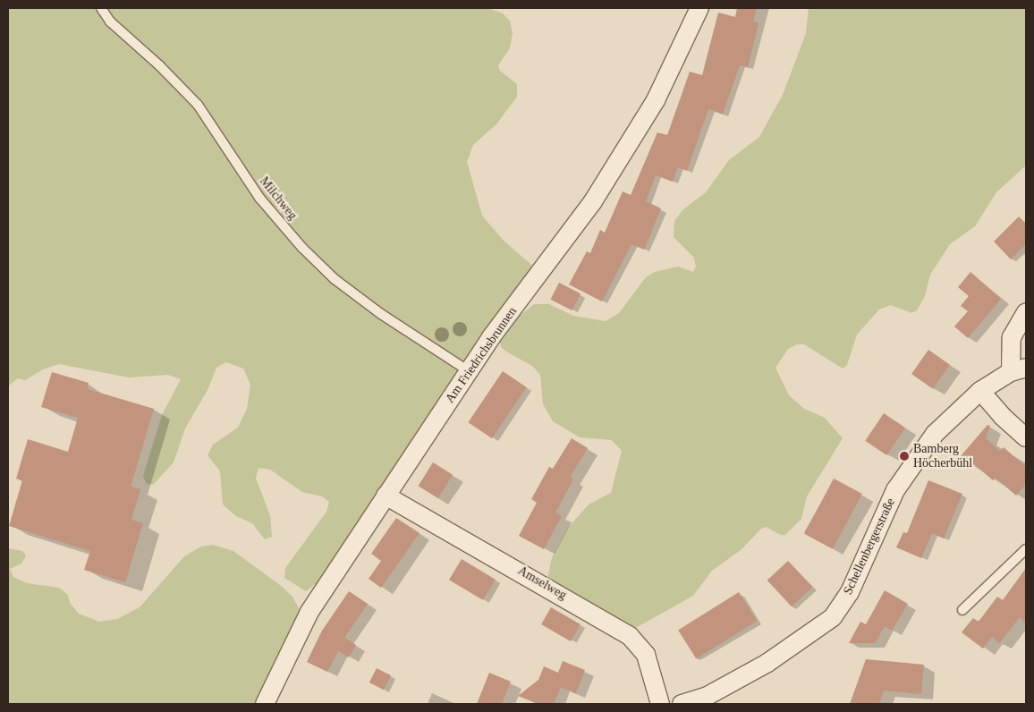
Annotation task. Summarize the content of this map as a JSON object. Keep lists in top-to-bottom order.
{
  "streets": {
    "street": ["Am Friedrichsbrunnen", "Schellenbergerstraße", "Amselweg"],
    "lane": ["Milchweg"]
  },
  "crossings": [
    ["Milchweg", "Am Friedrichsbrunnen"],
    ["Am Friedrichsbrunnen", "Amselweg"]
  ],
  "places": ["Bamberg Höcherbühl"]
}
